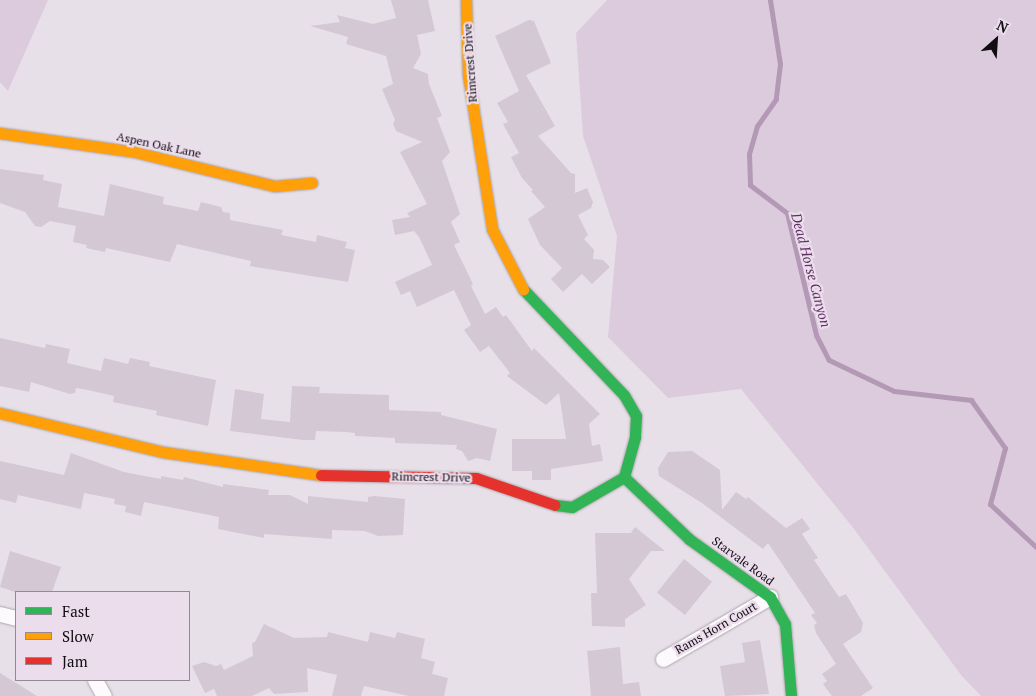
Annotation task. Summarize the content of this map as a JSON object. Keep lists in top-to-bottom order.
{
  "streets": {
    "street": [
      "Rimcrest Drive",
      "Aspen Oak Lane",
      "Starvale Road",
      "Rams Horn Court"
    ]
  },
  "crossings": [
    ["Rimcrest Drive", "Starvale Road"],
    ["Starvale Road", "Rams Horn Court"]
  ],
  "water": ["Dead Horse Canyon"],
  "legend": ["Fast", "Slow", "Jam"],
  "north": "top right"
}
